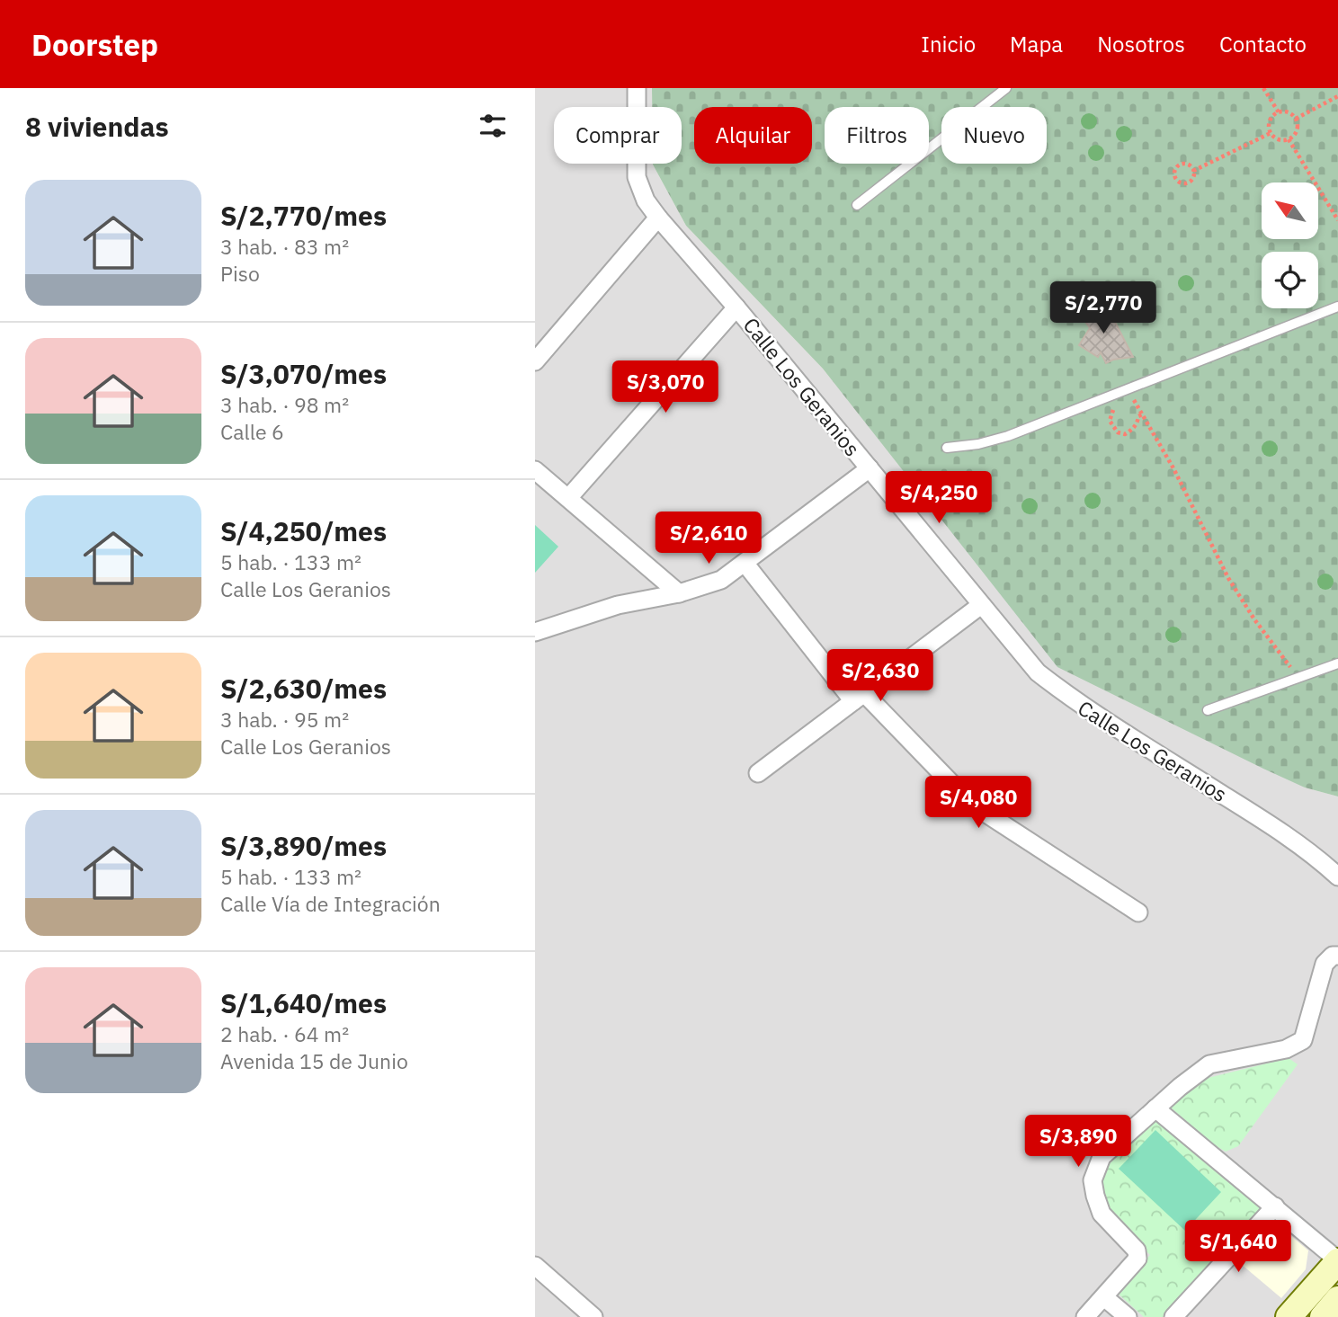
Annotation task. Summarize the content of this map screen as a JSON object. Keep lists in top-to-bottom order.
{
  "streets": {
    "street": ["Calle Los Geranios"]
  },
  "north": "top left",
  "page": {
    "header": "Doorstep",
    "nav": [
      "Inicio",
      "Mapa",
      "Nosotros",
      "Contacto"
    ],
    "heading": "8 viviendas",
    "chip": [
      "Comprar",
      "Alquilar",
      "Filtros",
      "Nuevo"
    ],
    "list": [
      {
        "name": "S/2,770/mes",
        "note": "3 hab. · 83 m² · Piso"
      },
      {
        "name": "S/3,070/mes",
        "note": "3 hab. · 98 m² · Calle 6"
      },
      {
        "name": "S/4,250/mes",
        "note": "5 hab. · 133 m² · Calle Los Geranios"
      },
      {
        "name": "S/2,630/mes",
        "note": "3 hab. · 95 m² · Calle Los Geranios"
      },
      {
        "name": "S/3,890/mes",
        "note": "5 hab. · 133 m² · Calle Vía de Integración"
      },
      {
        "name": "S/1,640/mes",
        "note": "2 hab. · 64 m² · Avenida 15 de Junio"
      }
    ],
    "price": [
      "S/2,770",
      "S/3,070",
      "S/4,250",
      "S/2,610",
      "S/2,630",
      "S/4,080",
      "S/3,890",
      "S/1,640"
    ]
  }
}
